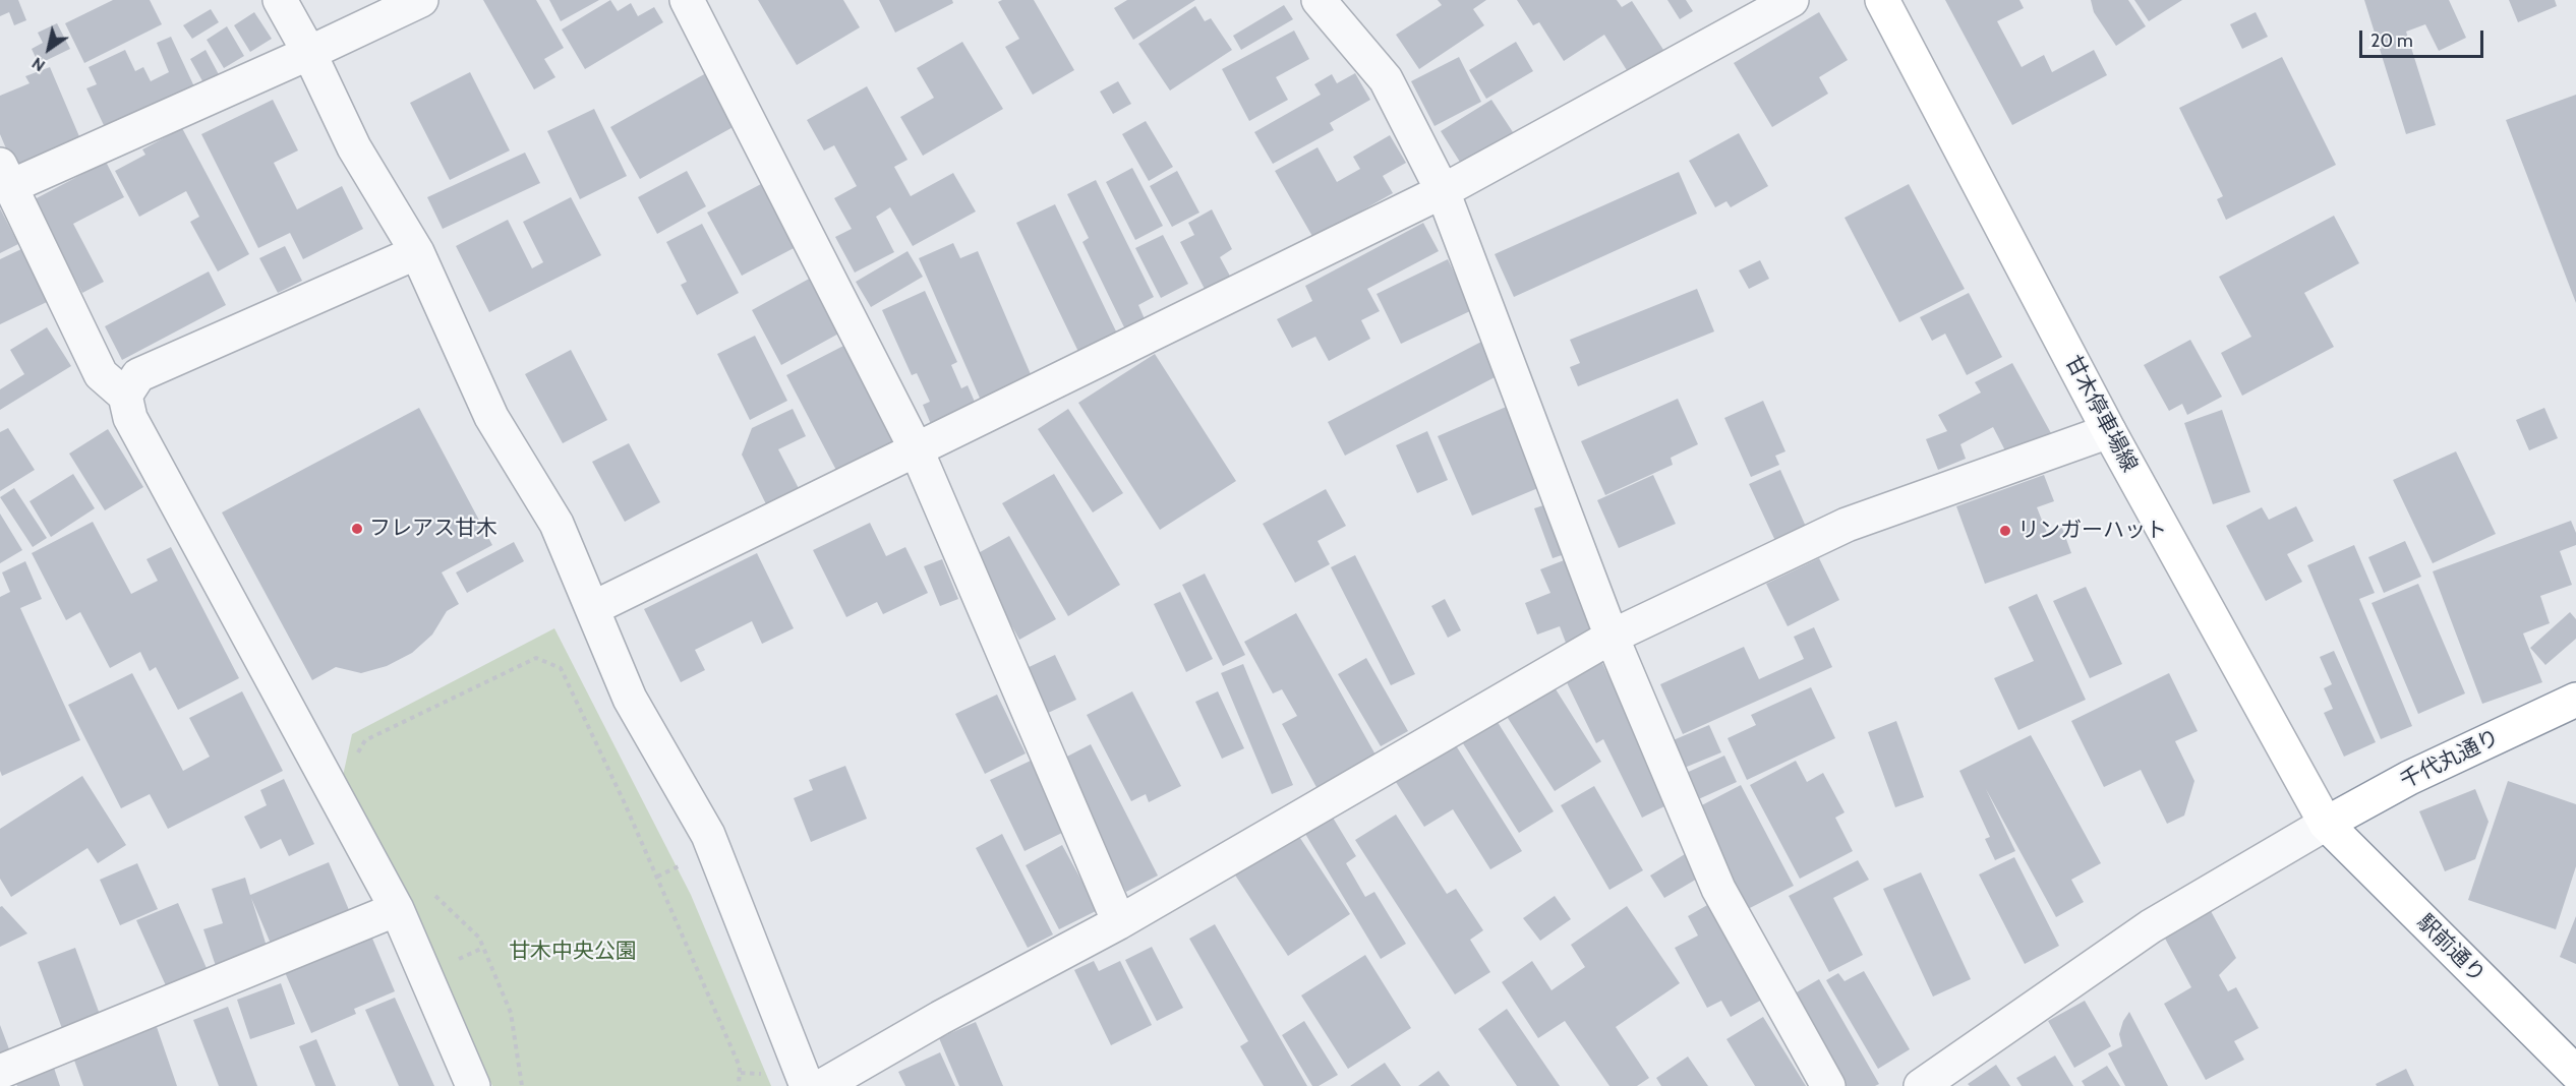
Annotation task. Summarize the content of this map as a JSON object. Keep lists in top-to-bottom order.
{
  "streets": {
    "main road": ["甘木停車場線", "千代丸通り", "駅前通り"]
  },
  "crossings": [
    ["甘木停車場線", "千代丸通り"],
    ["甘木停車場線", "駅前通り"],
    ["千代丸通り", "駅前通り"]
  ],
  "parks": ["甘木中央公園"],
  "places": ["フレアス甘木", "リンガーハット"],
  "scale_bar": "20 m",
  "north": "bottom left"
}
